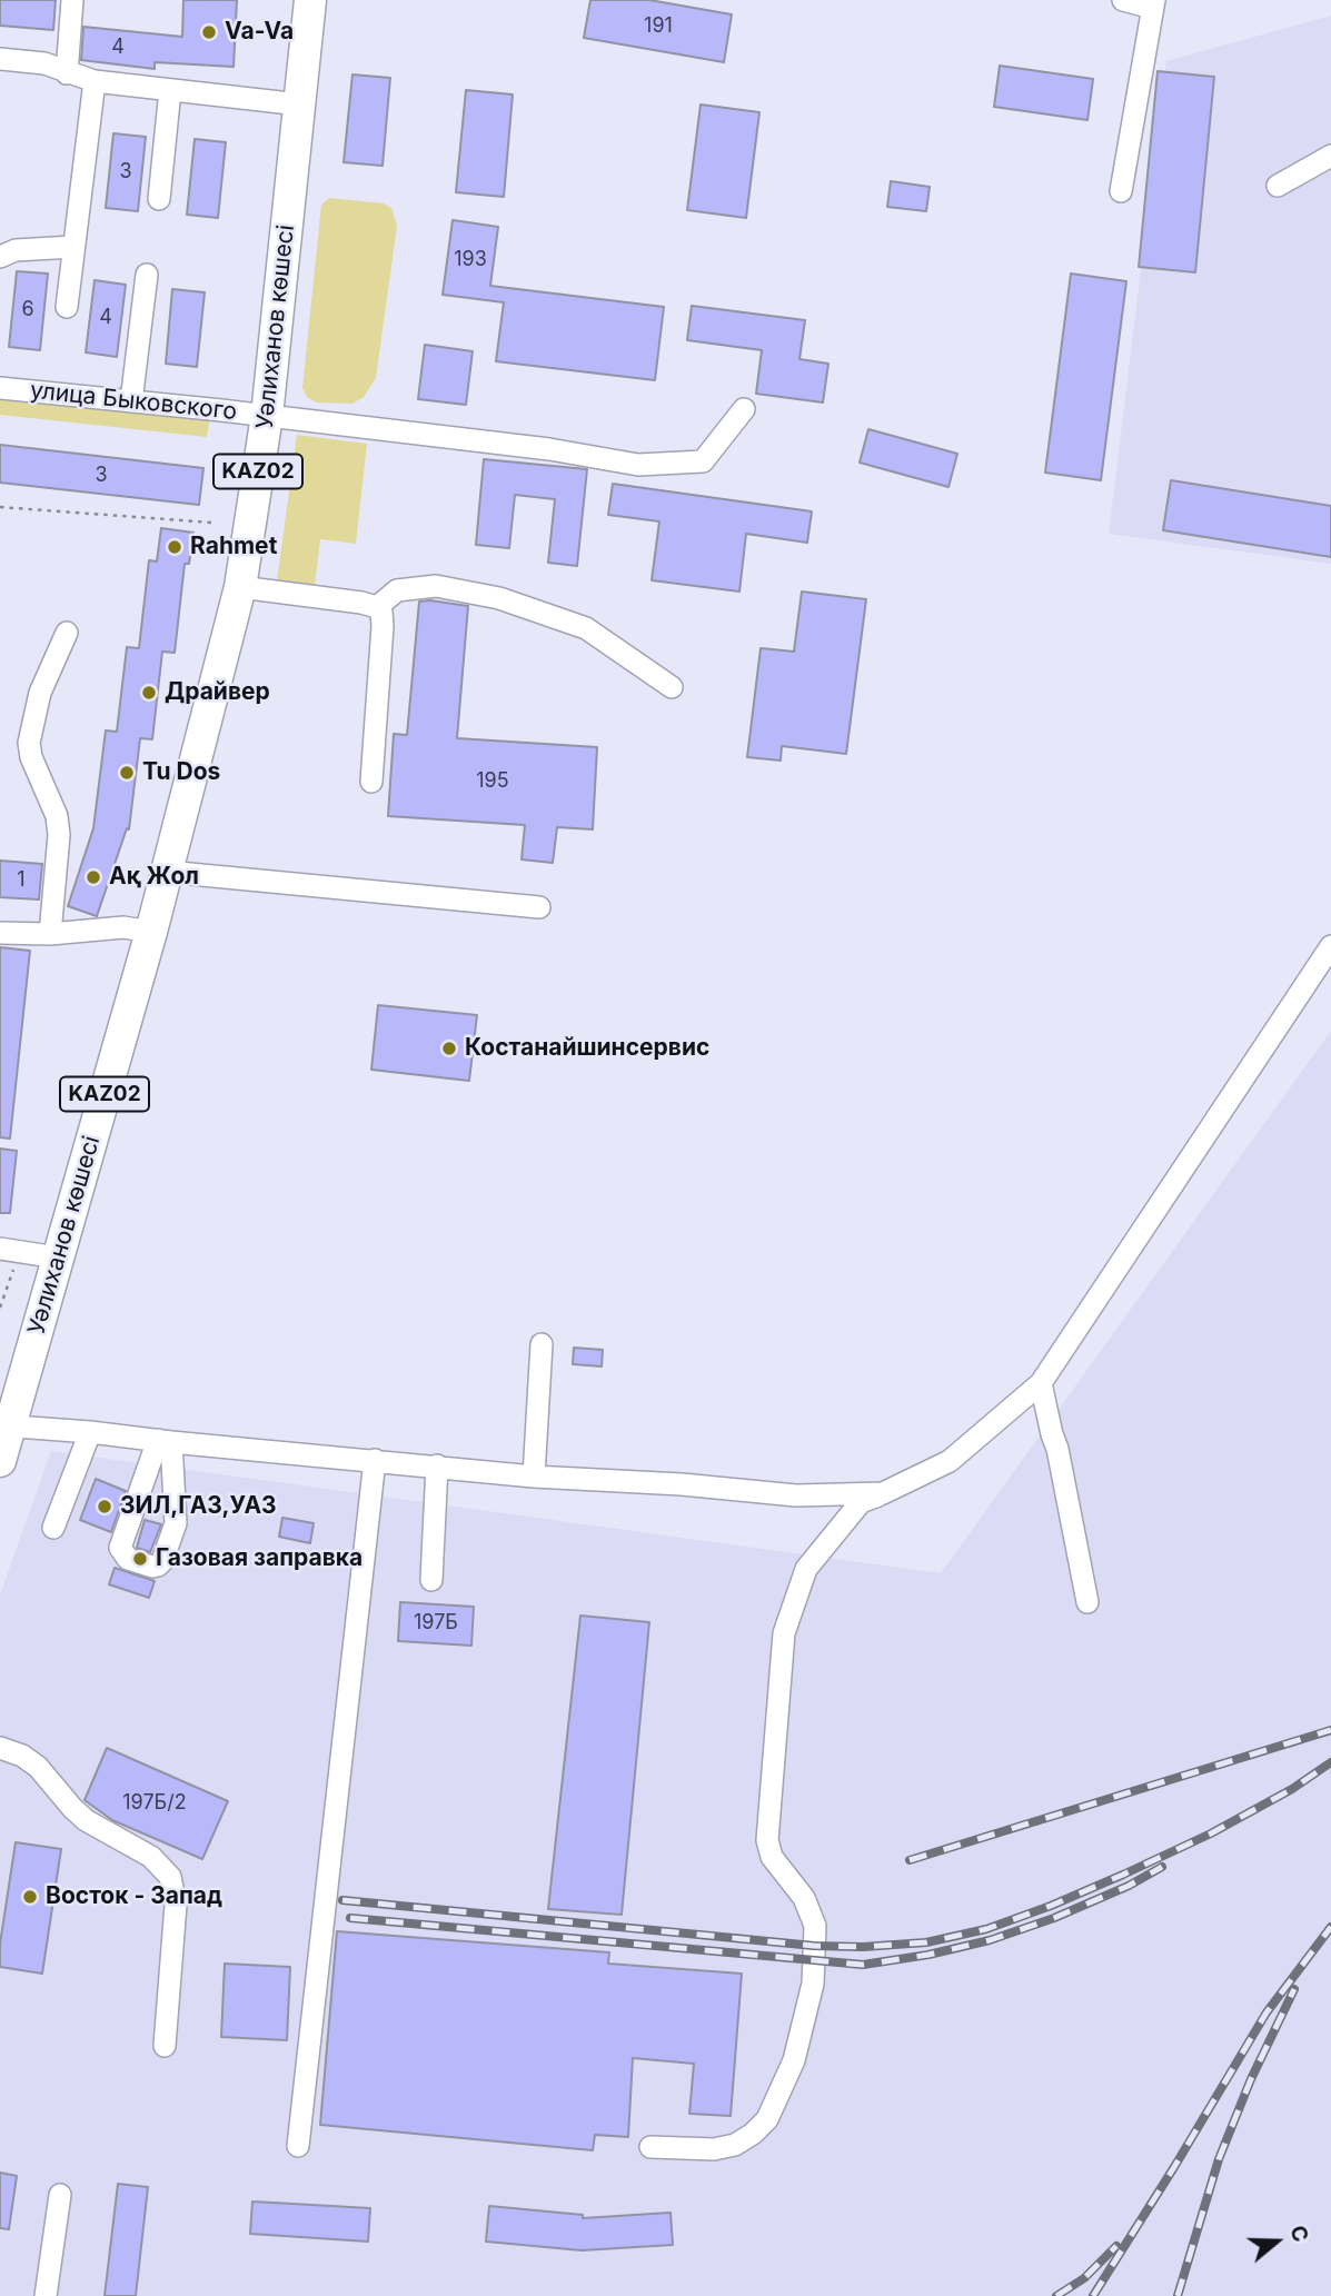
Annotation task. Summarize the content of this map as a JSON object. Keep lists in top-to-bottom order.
{
  "streets": {
    "highway": ["Уәлиханов көшесі", "KАZ02"],
    "street": ["улица Быковского"]
  },
  "crossings": [
    ["Уәлиханов көшесі", "улица Быковского"]
  ],
  "places": [
    "Va-Va",
    "Rahmet",
    "Драйвер",
    "Tu Dos",
    "Ақ Жол",
    "Костанайшинсервис",
    "ЗИЛ,ГАЗ,УАЗ",
    "Газовая заправка",
    "Восток - Запад"
  ],
  "house_numbers": [
    "191",
    "4",
    "3",
    "193",
    "6",
    "4",
    "3",
    "195",
    "1",
    "197Б",
    "197Б/2"
  ],
  "north": "right"
}
